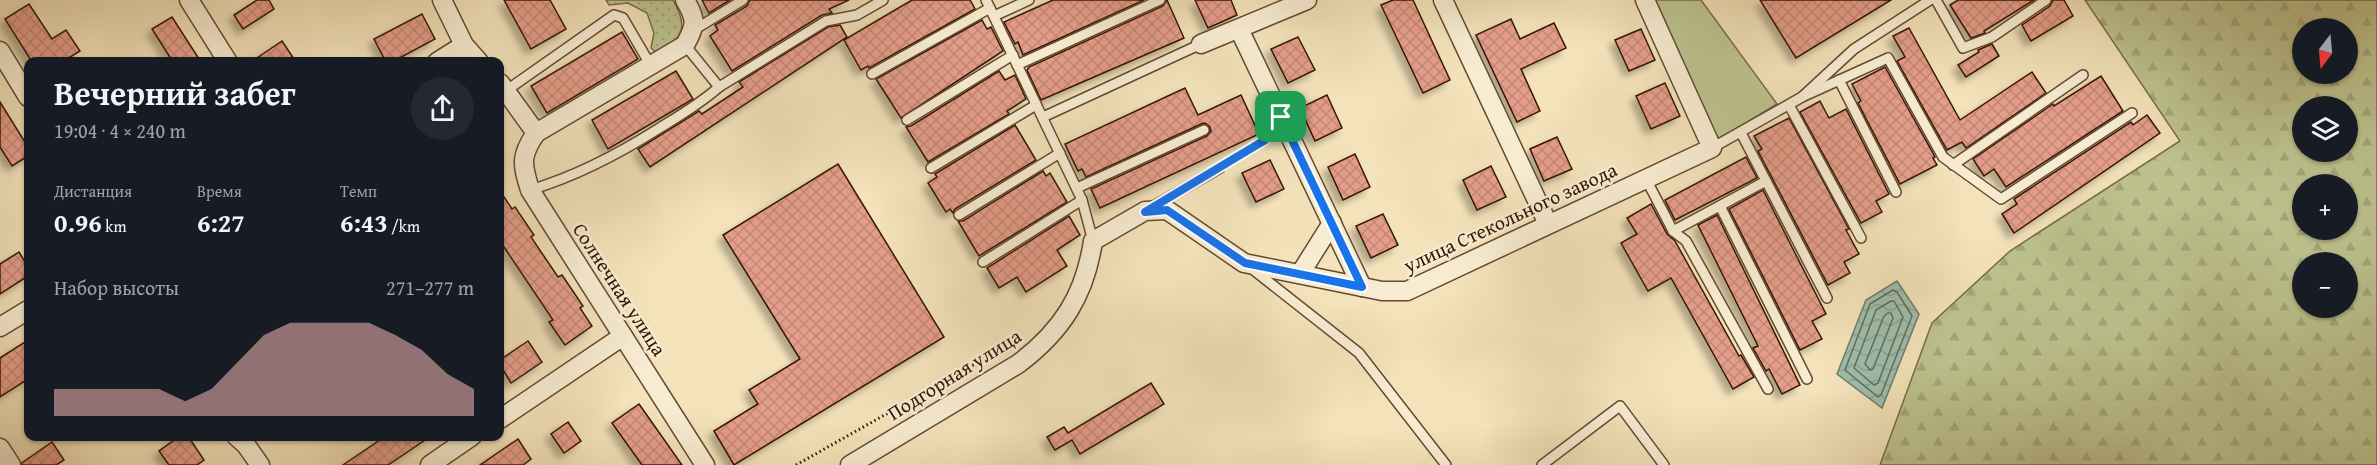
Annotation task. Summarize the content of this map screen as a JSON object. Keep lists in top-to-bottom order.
{
  "streets": {
    "street": ["улица Стекольного завода", "Солнечная улица", "Подгорная улица"]
  },
  "north": "bottom",
  "page": {
    "map_buttons": ["+", "−"],
    "heading": ["Вечерний забег", "19:04 · 4 × 240 m"],
    "stats": [
      ["Дистанция", "0.96 km"],
      ["Время", "6:27"],
      ["Темп", "6:43 /km"]
    ],
    "chart": ["Набор высоты", "271–277 m"]
  }
}
